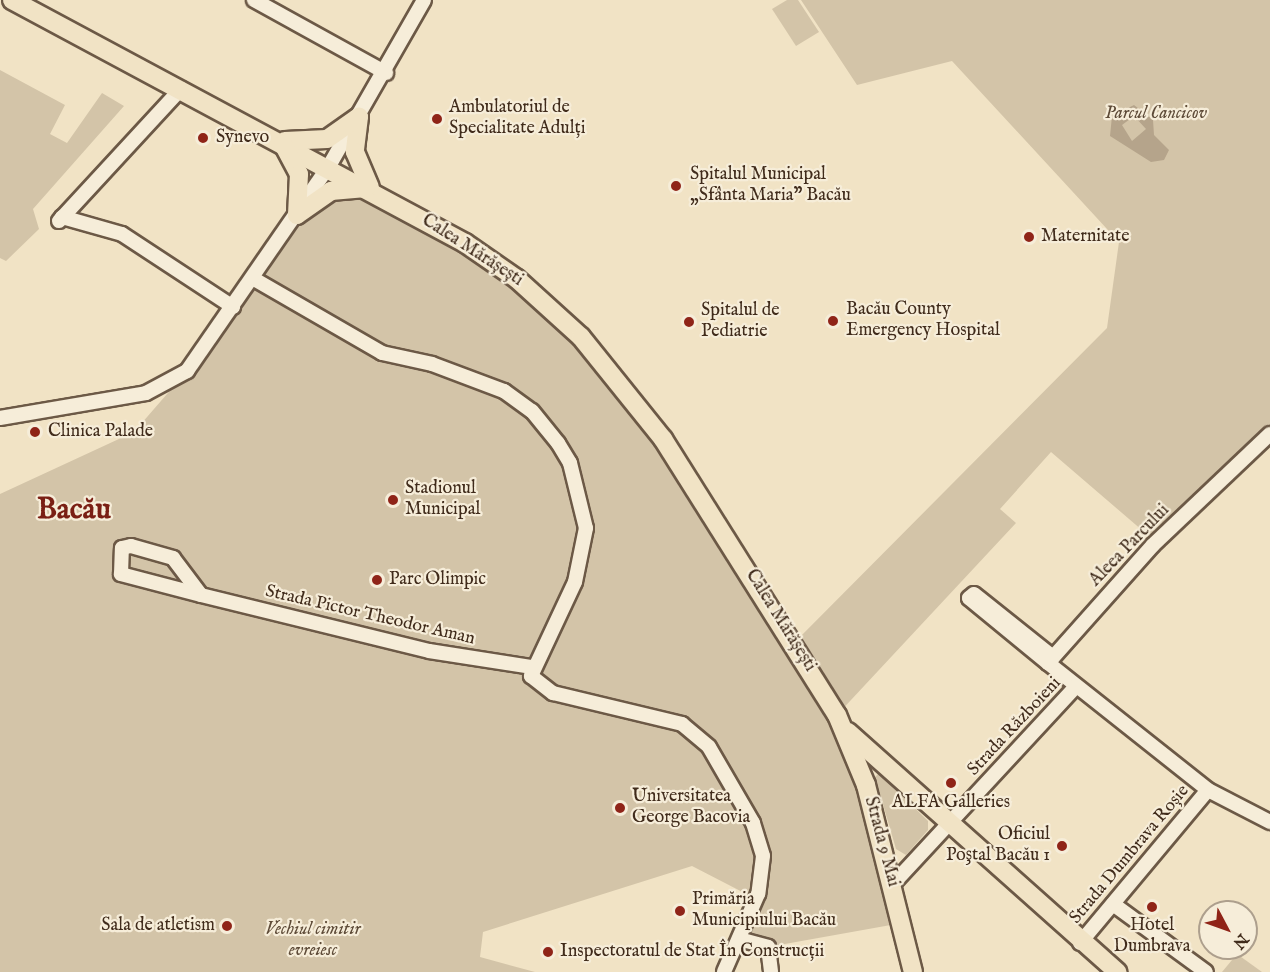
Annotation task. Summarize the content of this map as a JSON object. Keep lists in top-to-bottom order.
{
  "streets": {
    "main road": ["Calea Mărășești", "Strada 9 Mai"],
    "street": [
      "Aleea Parcului",
      "Strada Pictor Theodor Aman",
      "Strada Războieni",
      "Strada Dumbrava Roșie"
    ]
  },
  "crossings": [
    ["Calea Mărășești", "Strada Războieni"],
    ["Calea Mărășești", "Strada 9 Mai"],
    ["Calea Mărășești", "Strada Dumbrava Roșie"],
    ["Strada Războieni", "Strada 9 Mai"],
    ["Strada Războieni", "Strada Dumbrava Roșie"]
  ],
  "districts": ["Bacău"],
  "parks": ["Parcul Cancicov", "Vechiul cimitir evreiesc"],
  "places": [
    "Ambulatoriul de Specialitate Adulți",
    "Synevo",
    "Spitalul Municipal „Sfânta Maria” Bacău",
    "Maternitate",
    "Bacău County Emergency Hospital",
    "Spitalul de Pediatrie",
    "Clinica Palade",
    "Stadionul Municipal",
    "Parc Olimpic",
    "ALFA Galleries",
    "Universitatea George Bacovia",
    "Oficiul Poştal Bacău 1",
    "Hotel Dumbrava",
    "Primăria Municipiului Bacău",
    "Sala de atletism",
    "Inspectoratul de Stat În Construcții"
  ],
  "north": "bottom right"
}
